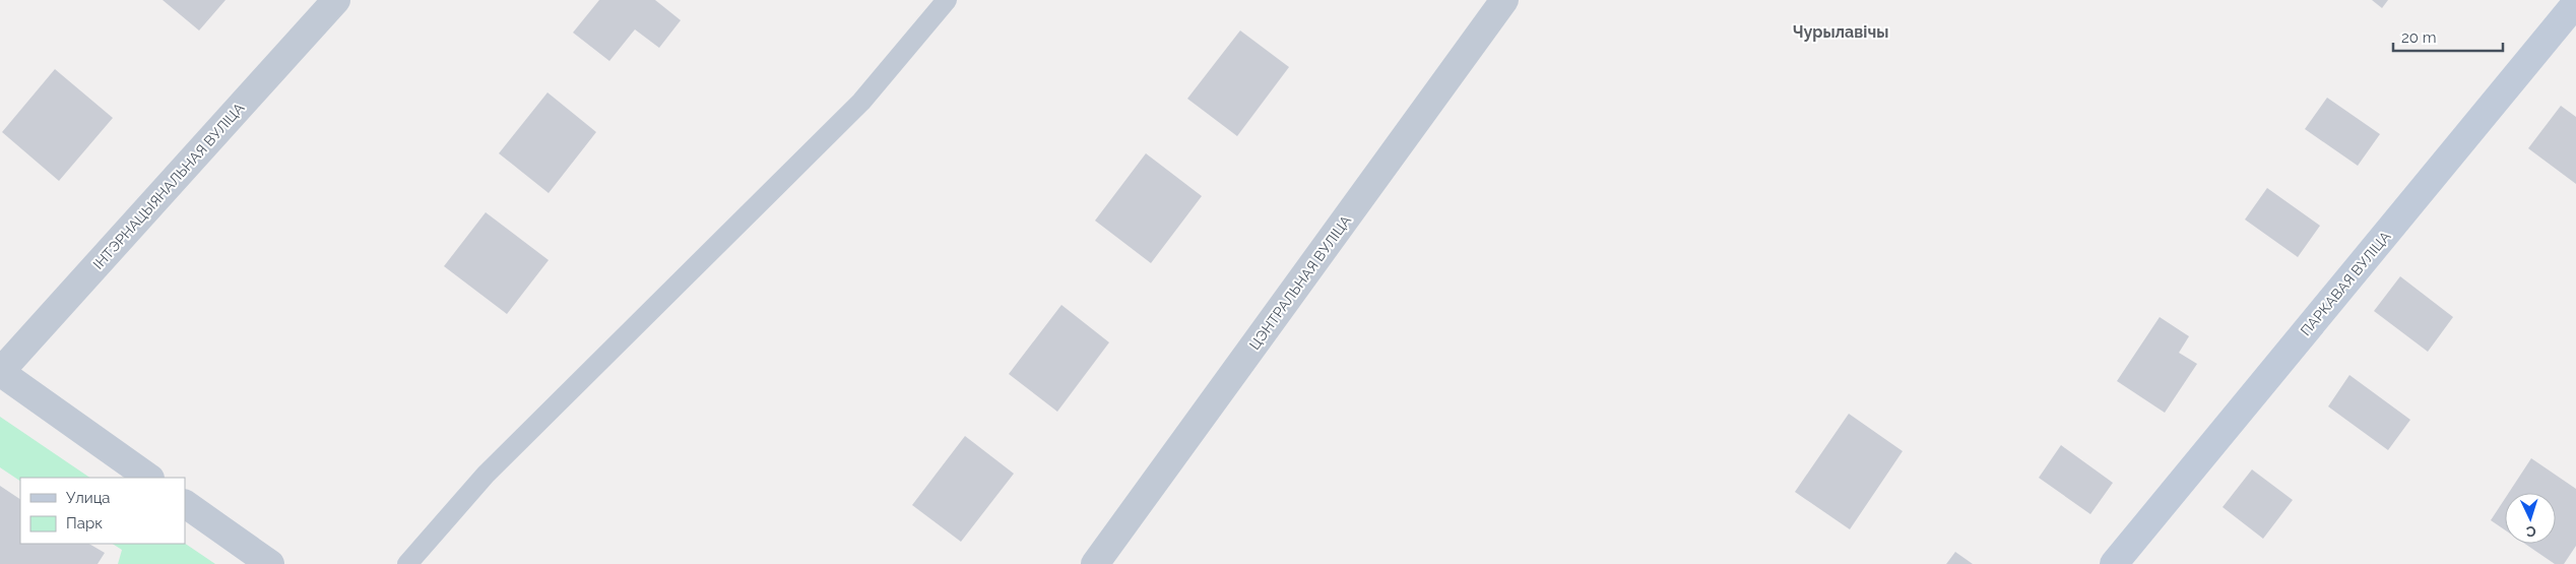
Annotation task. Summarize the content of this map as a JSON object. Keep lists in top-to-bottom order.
{
  "streets": {
    "street": ["ІНТЭРНАЦЫЯНАЛЬНАЯ ВУЛІЦА", "ЦЭНТРАЛЬНАЯ ВУЛІЦА", "ПАРКАВАЯ ВУЛІЦА"]
  },
  "districts": ["Чурылавічы"],
  "legend": ["Улица", "Парк"],
  "scale_bar": "20 m",
  "north": "bottom"
}
